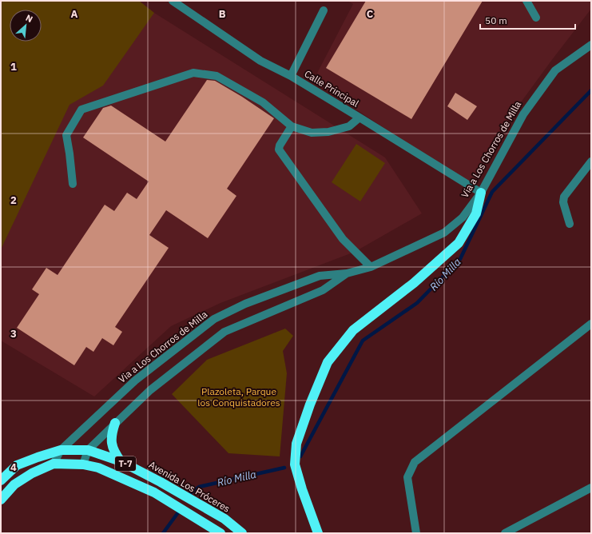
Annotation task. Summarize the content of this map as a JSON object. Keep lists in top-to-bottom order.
{
  "streets": {
    "highway": ["T-7", "Avenida Los Próceres"],
    "street": ["Calle Principal", "Via a Los Chorros de Milla"]
  },
  "crossings": [
    ["Calle Principal", "Via a Los Chorros de Milla"],
    ["Via a Los Chorros de Milla", "T-7"],
    ["Via a Los Chorros de Milla", "Avenida Los Próceres"]
  ],
  "water": ["Río Milla"],
  "parks": ["Plazoleta, Parque los Conquistadores"],
  "scale_bar": "50 m",
  "north": "top right",
  "grid": {
    "columns": ["A", "B", "C"],
    "rows": [
      "1",
      "2",
      "3",
      "4"
    ]
  }
}
